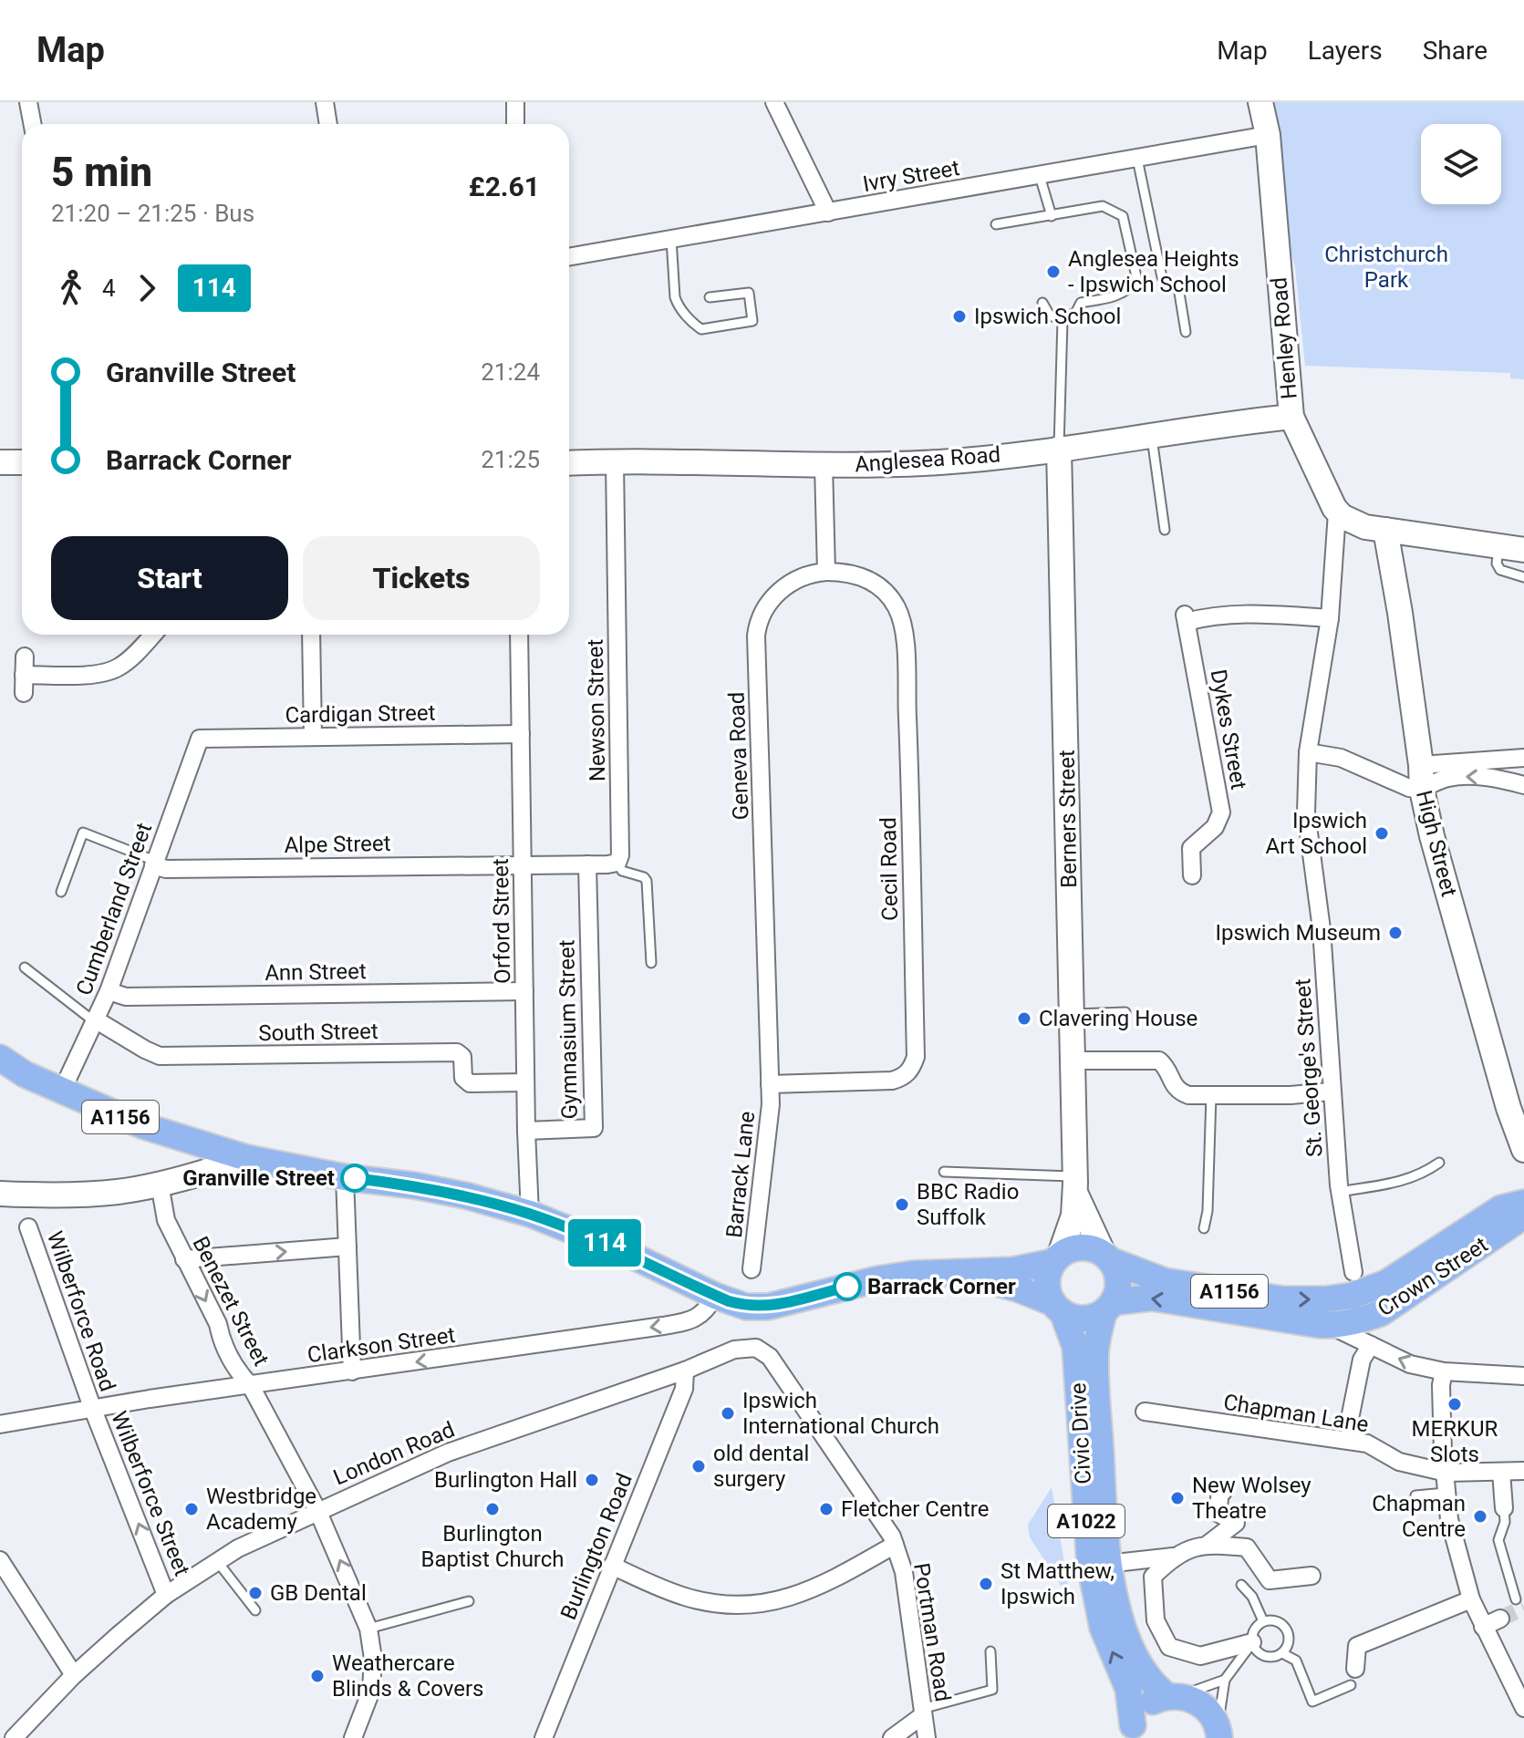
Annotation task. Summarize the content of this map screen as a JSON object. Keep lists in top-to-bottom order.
{
  "streets": {
    "main road": [
      "A1156",
      "Crown Street",
      "Civic Drive",
      "A1022"
    ],
    "street": [
      "Ivry Street",
      "Henley Road",
      "Anglesea Road",
      "Newson Street",
      "Cardigan Street",
      "Dykes Street",
      "Geneva Road",
      "Berners Street",
      "High Street",
      "Alpe Street",
      "Cecil Road",
      "Cumberland Street",
      "Orford Street",
      "Ann Street",
      "Gymnasium Street",
      "South Street",
      "St. George's Street",
      "Barrack Lane",
      "Benezet Street",
      "Wilberforce Road",
      "Clarkson Street",
      "Chapman Lane",
      "London Road",
      "Wilberforce Street",
      "Burlington Road",
      "Portman Road"
    ]
  },
  "crossings": [
    ["Ivry Street", "Henley Road"],
    ["Henley Road", "Anglesea Road"],
    ["Henley Road", "St. George's Street"],
    ["Anglesea Road", "Newson Street"],
    ["Anglesea Road", "Berners Street"],
    ["Cardigan Street", "Cumberland Street"],
    ["Cardigan Street", "Orford Street"],
    ["Dykes Street", "St. George's Street"],
    ["Geneva Road", "Cecil Road"],
    ["Geneva Road", "Barrack Lane"],
    ["Berners Street", "A1156"],
    ["Berners Street", "Civic Drive"],
    ["Alpe Street", "Cumberland Street"],
    ["Alpe Street", "Orford Street"],
    ["Cecil Road", "Barrack Lane"],
    ["Cumberland Street", "Ann Street"],
    ["Cumberland Street", "South Street"],
    ["Cumberland Street", "A1156"],
    ["Orford Street", "Ann Street"],
    ["Orford Street", "Gymnasium Street"],
    ["Orford Street", "South Street"],
    ["Orford Street", "A1156"],
    ["St. George's Street", "A1156"],
    ["St. George's Street", "Crown Street"],
    ["A1156", "Crown Street"],
    ["A1156", "Clarkson Street"],
    ["A1156", "Civic Drive"],
    ["Benezet Street", "Clarkson Street"],
    ["Benezet Street", "London Road"],
    ["Wilberforce Road", "Clarkson Street"],
    ["Wilberforce Road", "Wilberforce Street"],
    ["Clarkson Street", "Wilberforce Street"],
    ["London Road", "Wilberforce Street"],
    ["London Road", "Burlington Road"],
    ["London Road", "Portman Road"],
    ["Burlington Road", "Portman Road"]
  ],
  "one_way": ["Clarkson Street"],
  "parks": ["Christchurch Park"],
  "places": [
    "Anglesea Heights - Ipswich School",
    "Ipswich School",
    "Ipswich Art School",
    "Ipswich Museum",
    "Clavering House",
    "Granville Street",
    "BBC Radio Suffolk",
    "Barrack Corner",
    "MERKUR Slots",
    "Ipswich International Church",
    "old dental surgery",
    "Burlington Hall",
    "New Wolsey Theatre",
    "Westbridge Academy",
    "Burlington Baptist Church",
    "Fletcher Centre",
    "Chapman Centre",
    "St Matthew, Ipswich",
    "GB Dental",
    "Weathercare Blinds & Covers"
  ],
  "lines": ["bus line 114"],
  "page": {
    "header": "Map",
    "nav": ["Map", "Layers", "Share"],
    "on_map": "114",
    "heading": ["5 min", "21:20 – 21:25 · Bus", "£2.61"],
    "legs": ["4", "114"],
    "list": [
      {
        "name": "Granville Street",
        "value": "21:24"
      },
      {
        "name": "Barrack Corner",
        "value": "21:25"
      }
    ],
    "buttons": ["Start", "Tickets"]
  }
}
